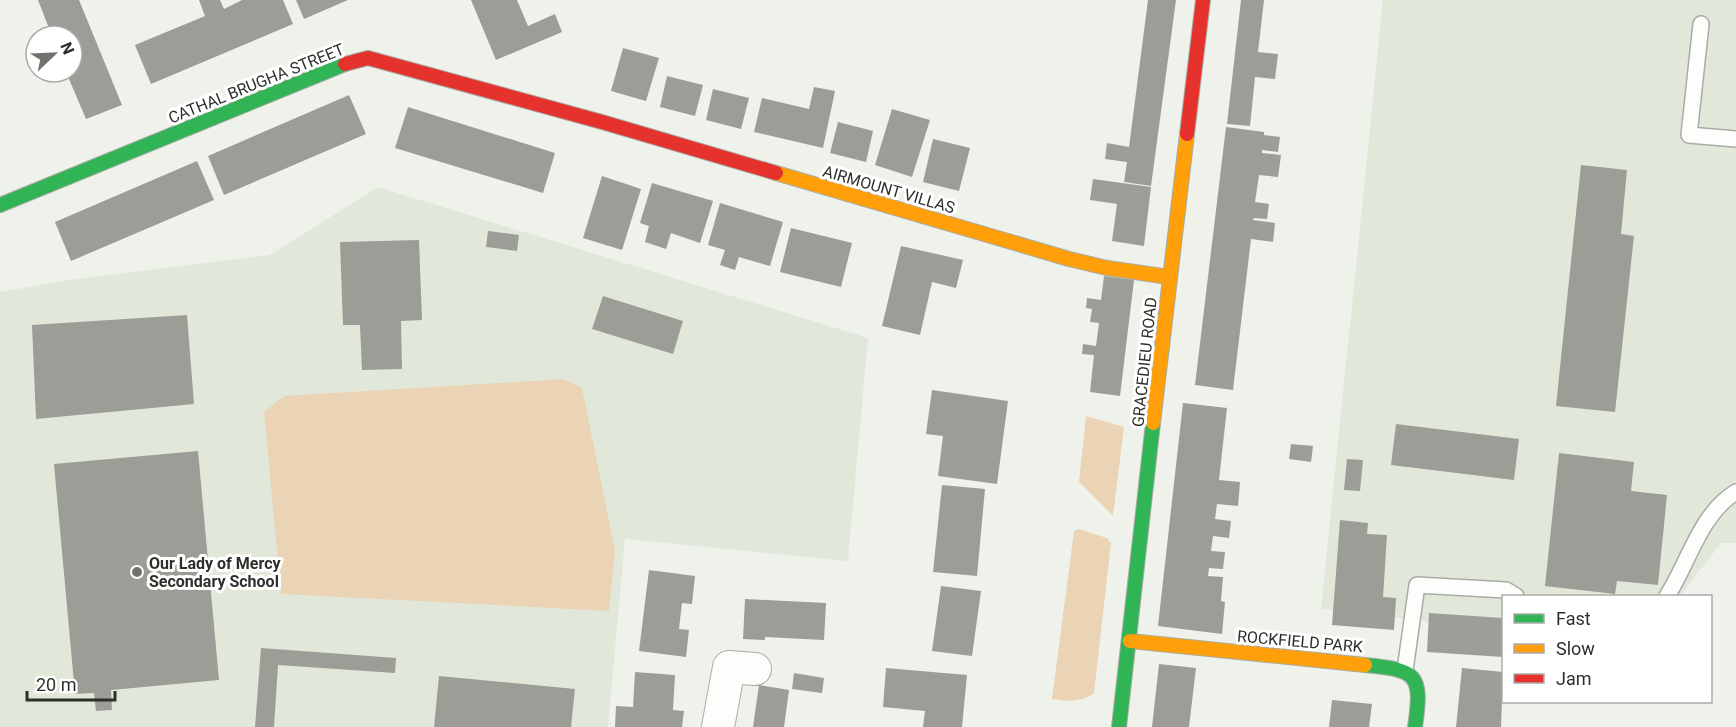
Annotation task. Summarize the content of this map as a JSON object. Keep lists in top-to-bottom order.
{
  "streets": {
    "street": [
      "CATHAL BRUGHA STREET",
      "AIRMOUNT VILLAS",
      "GRACEDIEU ROAD",
      "ROCKFIELD PARK"
    ]
  },
  "crossings": [
    ["CATHAL BRUGHA STREET", "AIRMOUNT VILLAS"],
    ["AIRMOUNT VILLAS", "GRACEDIEU ROAD"],
    ["GRACEDIEU ROAD", "ROCKFIELD PARK"]
  ],
  "places": ["Our Lady of Mercy Secondary School"],
  "legend": ["Fast", "Slow", "Jam"],
  "scale_bar": "20 m",
  "north": "top right"
}
